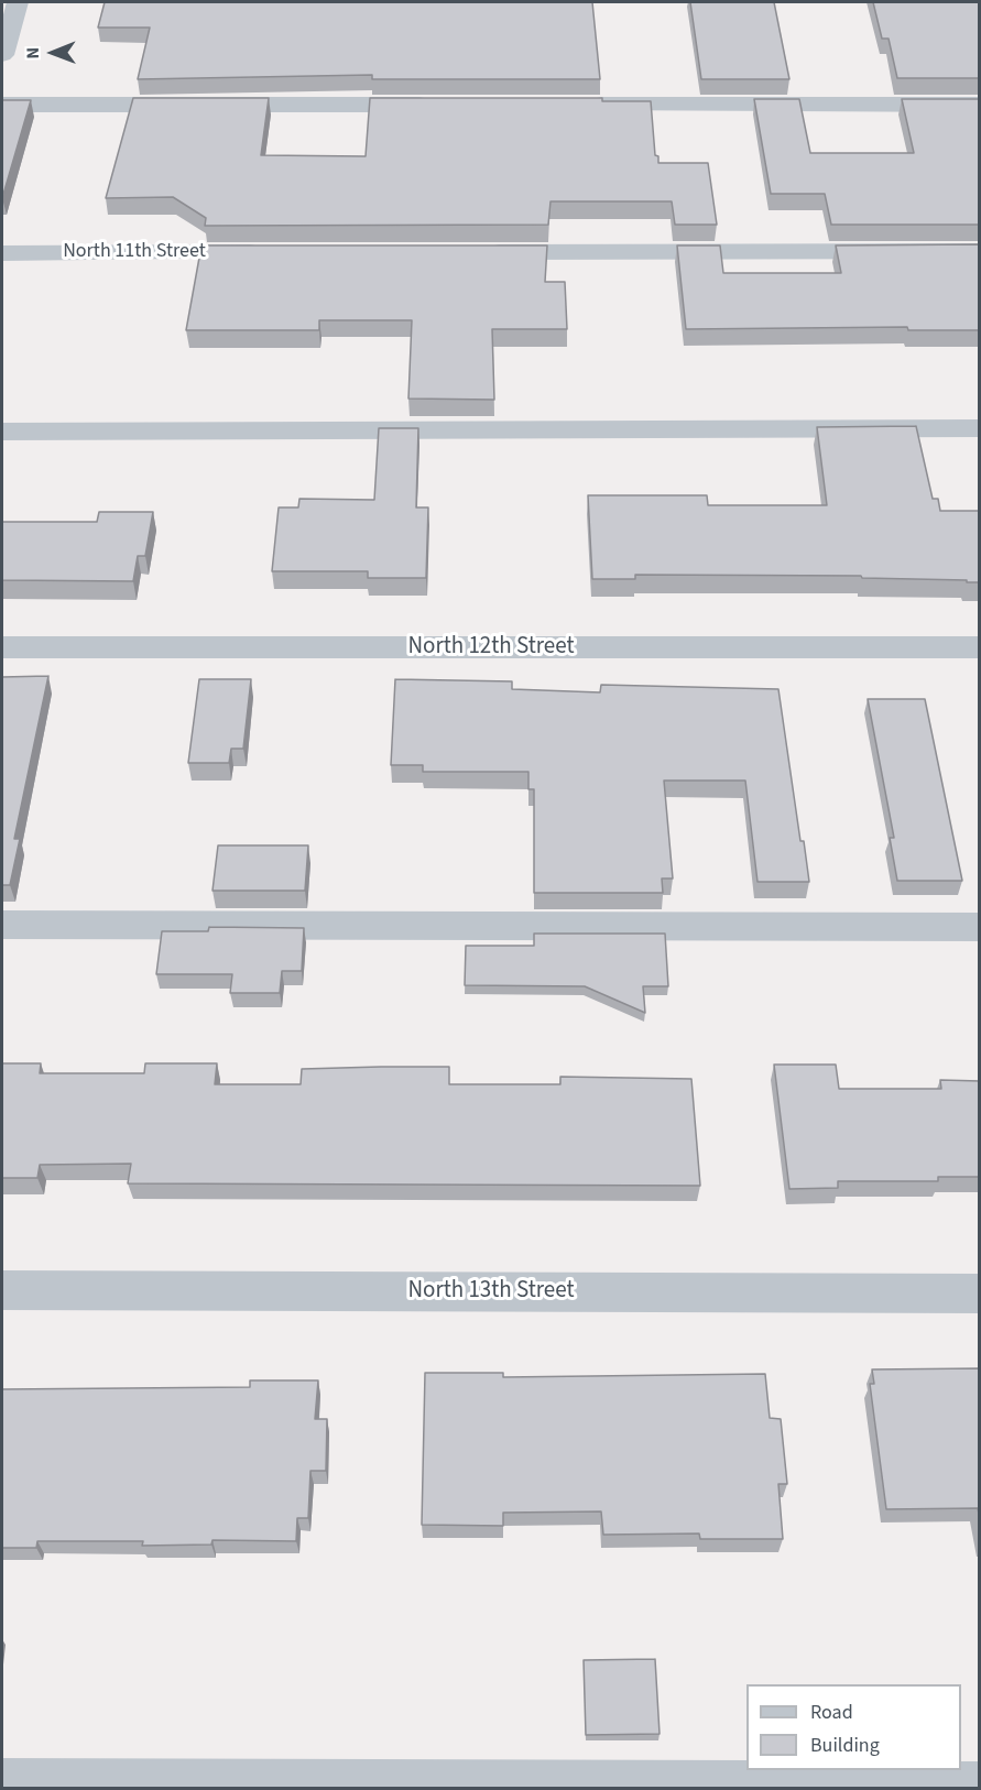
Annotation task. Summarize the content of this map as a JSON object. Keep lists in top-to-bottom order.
{
  "streets": {
    "street": ["North 11th Street", "North 12th Street", "North 13th Street"]
  },
  "legend": ["Road", "Building"],
  "north": "left"
}
